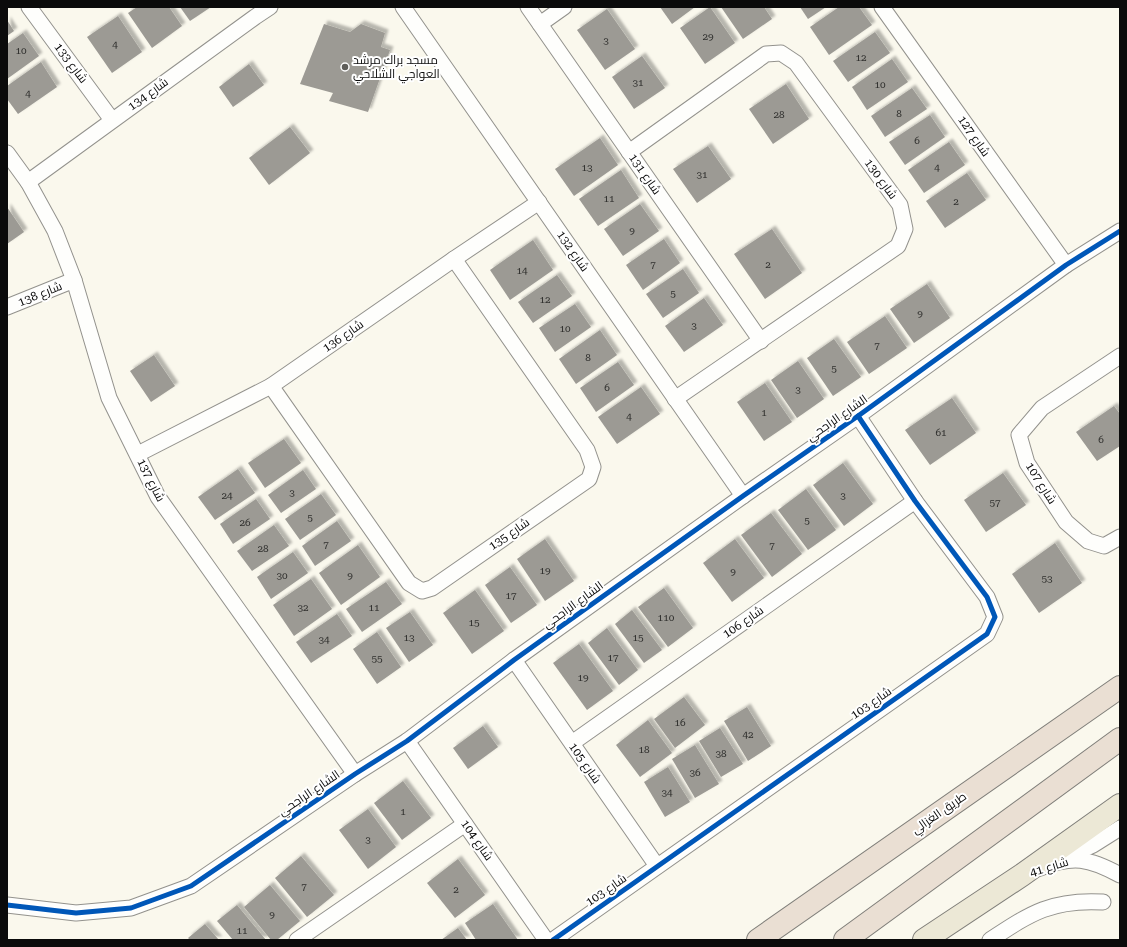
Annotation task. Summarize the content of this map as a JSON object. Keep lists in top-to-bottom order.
{
  "streets": {
    "highway": ["طريق الغزالي"],
    "street": [
      "شارع 133",
      "شارع 134",
      "شارع 127",
      "شارع 131",
      "شارع 130",
      "شارع 132",
      "شارع 138",
      "شارع 136",
      "الشارع الراجحي",
      "شارع 137",
      "شارع 107",
      "شارع 135",
      "شارع 106",
      "شارع 103",
      "شارع 105",
      "شارع 104",
      "شارع 41"
    ]
  },
  "crossings": [
    ["شارع 133", "شارع 134"],
    ["شارع 134", "شارع 137"],
    ["شارع 127", "الشارع الراجحي"],
    ["شارع 131", "شارع 130"],
    ["شارع 130", "شارع 132"],
    ["شارع 132", "شارع 136"],
    ["شارع 132", "الشارع الراجحي"],
    ["شارع 138", "شارع 137"],
    ["شارع 136", "شارع 137"],
    ["شارع 136", "شارع 135"],
    ["الشارع الراجحي", "شارع 137"],
    ["الشارع الراجحي", "شارع 103"],
    ["الشارع الراجحي", "شارع 105"],
    ["الشارع الراجحي", "شارع 104"],
    ["شارع 106", "شارع 103"],
    ["شارع 106", "شارع 105"],
    ["شارع 103", "شارع 105"]
  ],
  "places": ["مسجد براك مرشد العواجي الشلاحي"],
  "house_numbers": [
    "29",
    "3",
    "4",
    "10",
    "12",
    "31",
    "10",
    "4",
    "8",
    "28",
    "6",
    "13",
    "4",
    "31",
    "11",
    "2",
    "9",
    "7",
    "2",
    "14",
    "5",
    "12",
    "9",
    "3",
    "10",
    "7",
    "8",
    "5",
    "6",
    "3",
    "1",
    "4",
    "61",
    "6",
    "3",
    "24",
    "3",
    "57",
    "5",
    "5",
    "26",
    "7",
    "7",
    "28",
    "19",
    "9",
    "30",
    "9",
    "53",
    "17",
    "32",
    "11",
    "110",
    "15",
    "13",
    "15",
    "34",
    "17",
    "55",
    "19",
    "16",
    "42",
    "18",
    "38",
    "36",
    "34",
    "1",
    "3",
    "7",
    "2",
    "9",
    "11"
  ]
}
